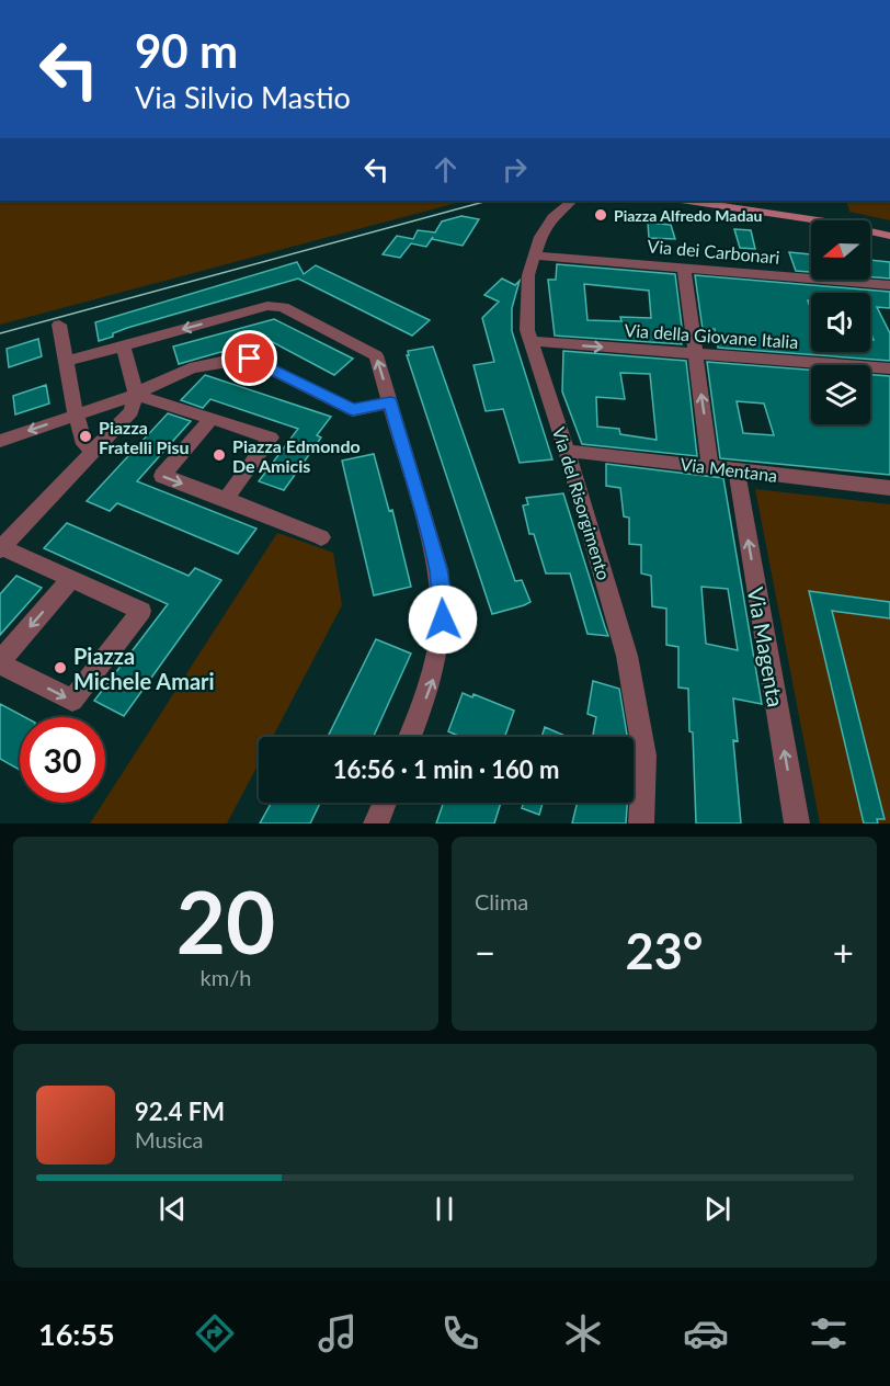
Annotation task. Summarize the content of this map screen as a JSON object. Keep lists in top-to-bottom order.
{
  "streets": {
    "street": [
      "Via dei Carbonari",
      "Via della Giovane Italia",
      "Via Mentana",
      "Via del Risorgimento",
      "Via Magenta"
    ]
  },
  "crossings": [
    ["Via dei Carbonari", "Via del Risorgimento"],
    ["Via della Giovane Italia", "Via del Risorgimento"],
    ["Via Mentana", "Via del Risorgimento"],
    ["Via Mentana", "Via Magenta"]
  ],
  "one_way": ["Via della Giovane Italia", "Via Magenta"],
  "places": [
    "Piazza Alfredo Madau",
    "Piazza Fratelli Pisu",
    "Piazza Edmondo De Amicis",
    "Piazza Michele Amari"
  ],
  "north": "left",
  "page": {
    "turn": ["90 m", "Via Silvio Mastio"],
    "limit": "30",
    "trip": "16:56 · 1 min · 160 m",
    "tile": [
      ["20", "km/h"],
      "Clima"
    ],
    "heat": ["−", "23°", "+"],
    "song": ["92.4 FM", "Musica"],
    "tabs": "16:55"
  }
}
